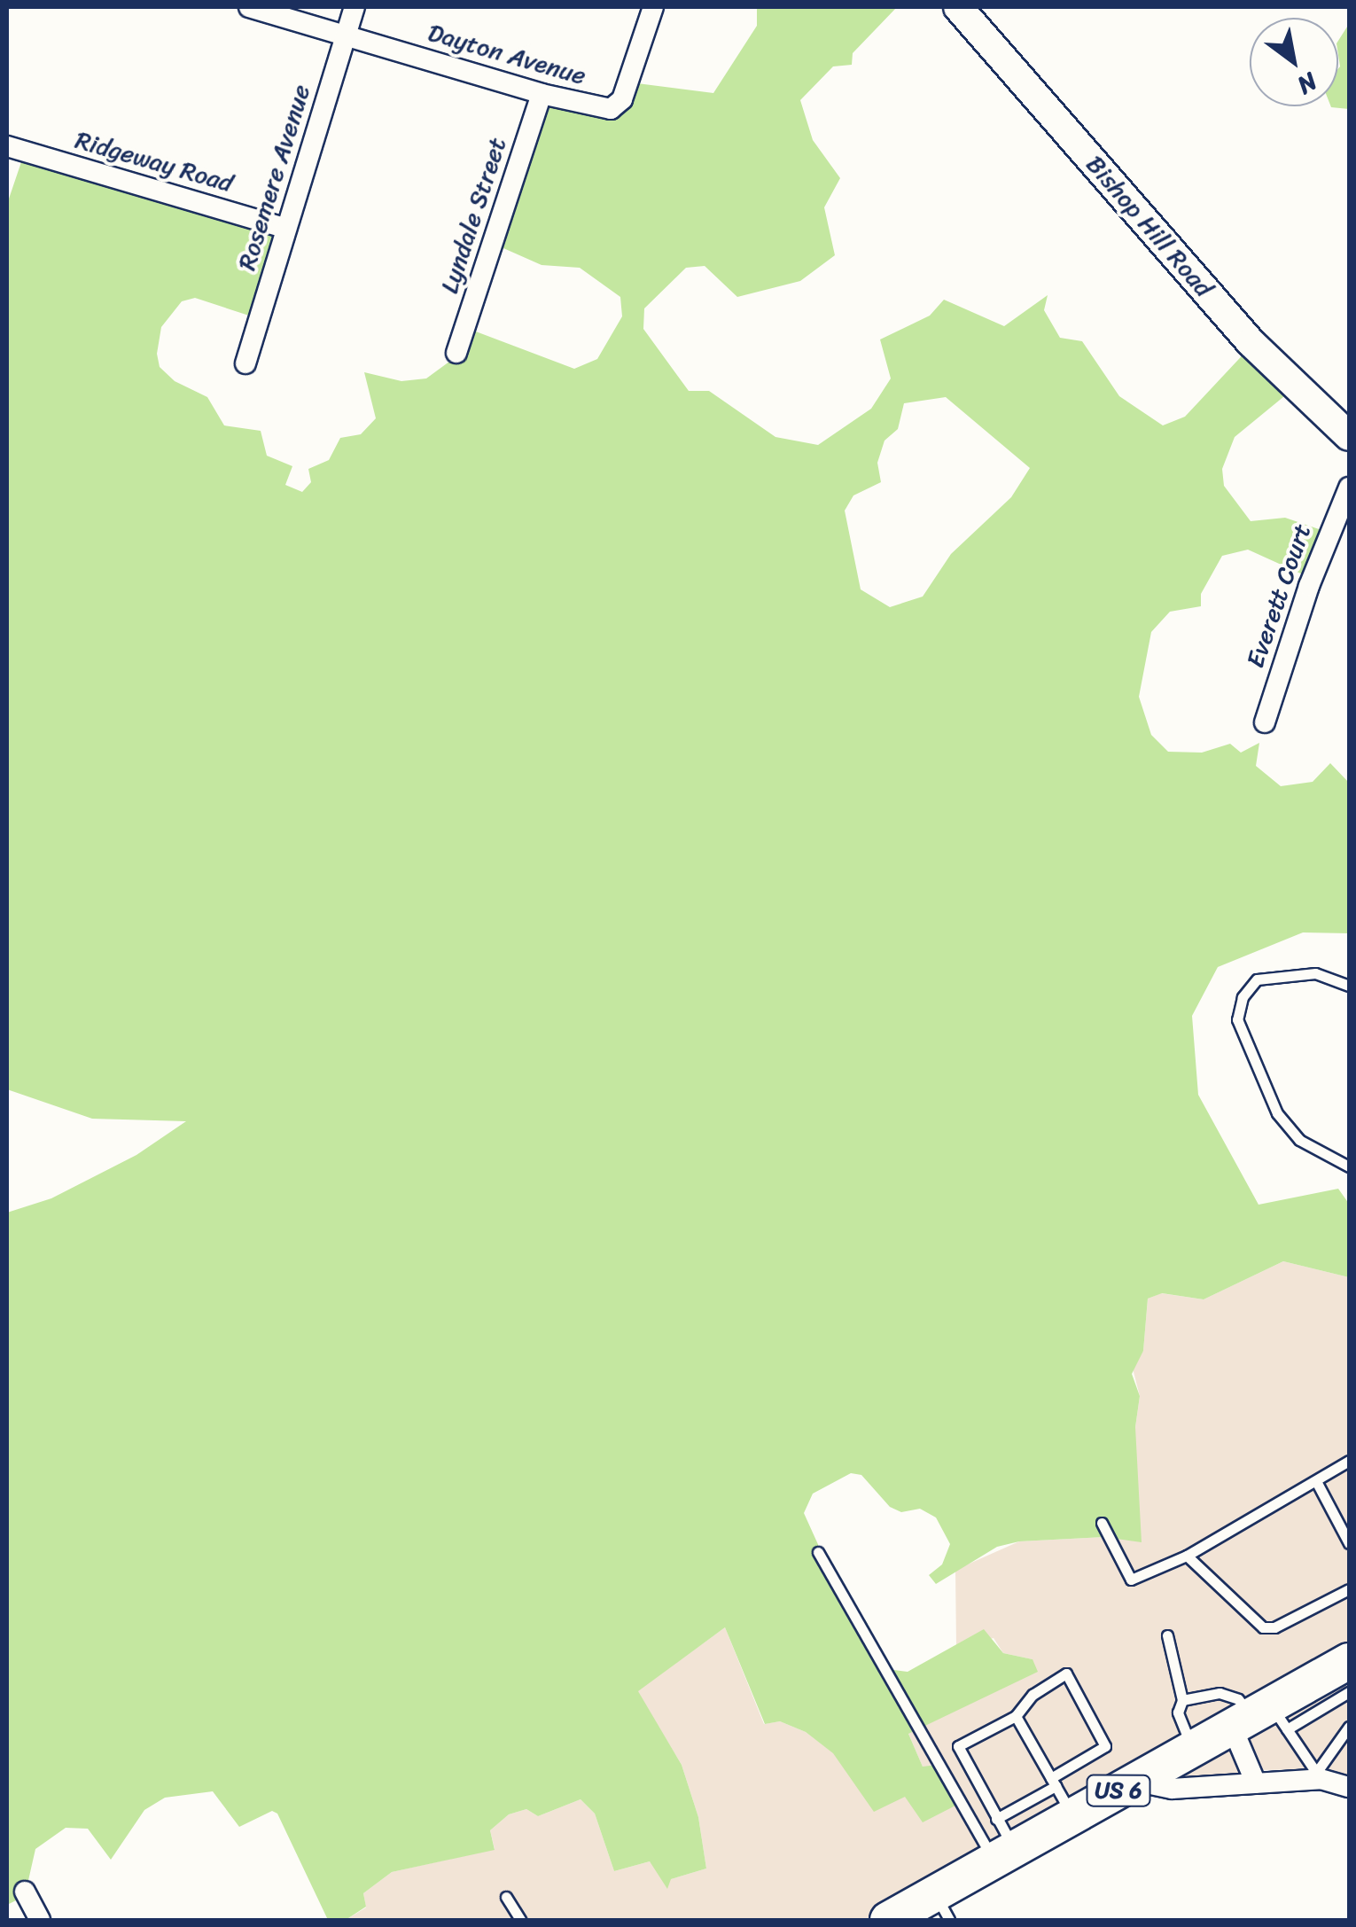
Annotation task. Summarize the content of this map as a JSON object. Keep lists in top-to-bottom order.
{
  "streets": {
    "highway": ["US 6"],
    "street": [
      "Dayton Avenue",
      "Ridgeway Road",
      "Rosemere Avenue",
      "Lyndale Street",
      "Bishop Hill Road",
      "Everett Court"
    ]
  },
  "crossings": [
    ["Dayton Avenue", "Rosemere Avenue"],
    ["Dayton Avenue", "Lyndale Street"],
    ["Ridgeway Road", "Rosemere Avenue"]
  ],
  "north": "bottom right"
}
